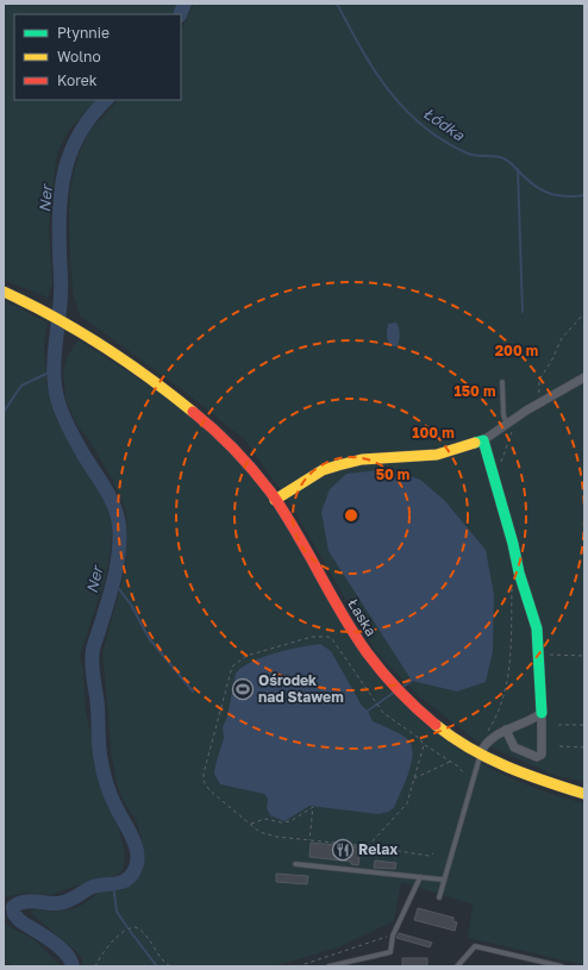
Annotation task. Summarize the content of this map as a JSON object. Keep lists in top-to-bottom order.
{
  "streets": {
    "main road": ["Łaska"]
  },
  "water": ["Łódka", "Ner"],
  "places": {
    "sports": ["Ośrodek nad Stawem"],
    "restaurant": ["Relax"]
  },
  "legend": ["Płynnie", "Wolno", "Korek"],
  "rings": [
    "200 m",
    "150 m",
    "100 m",
    "50 m"
  ]
}
